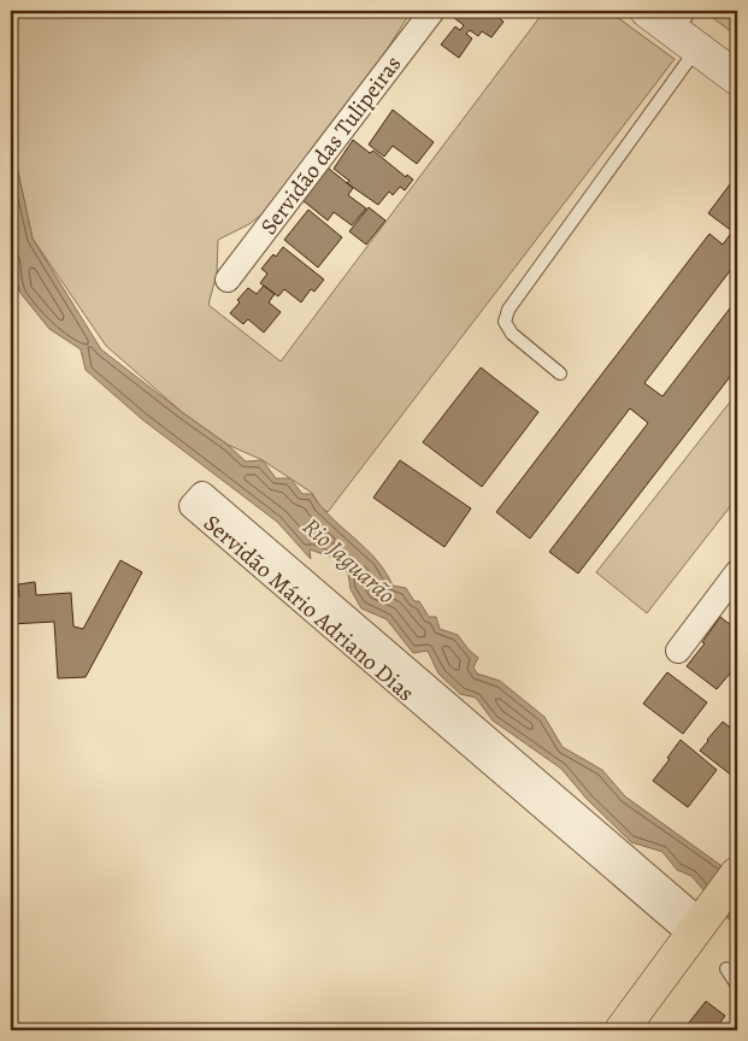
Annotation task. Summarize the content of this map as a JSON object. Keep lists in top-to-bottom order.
{
  "streets": {
    "street": ["Servidão das Tulipeiras", "Servidão Mário Adriano Dias"]
  },
  "water": ["Rio Jaguarão"]
}
